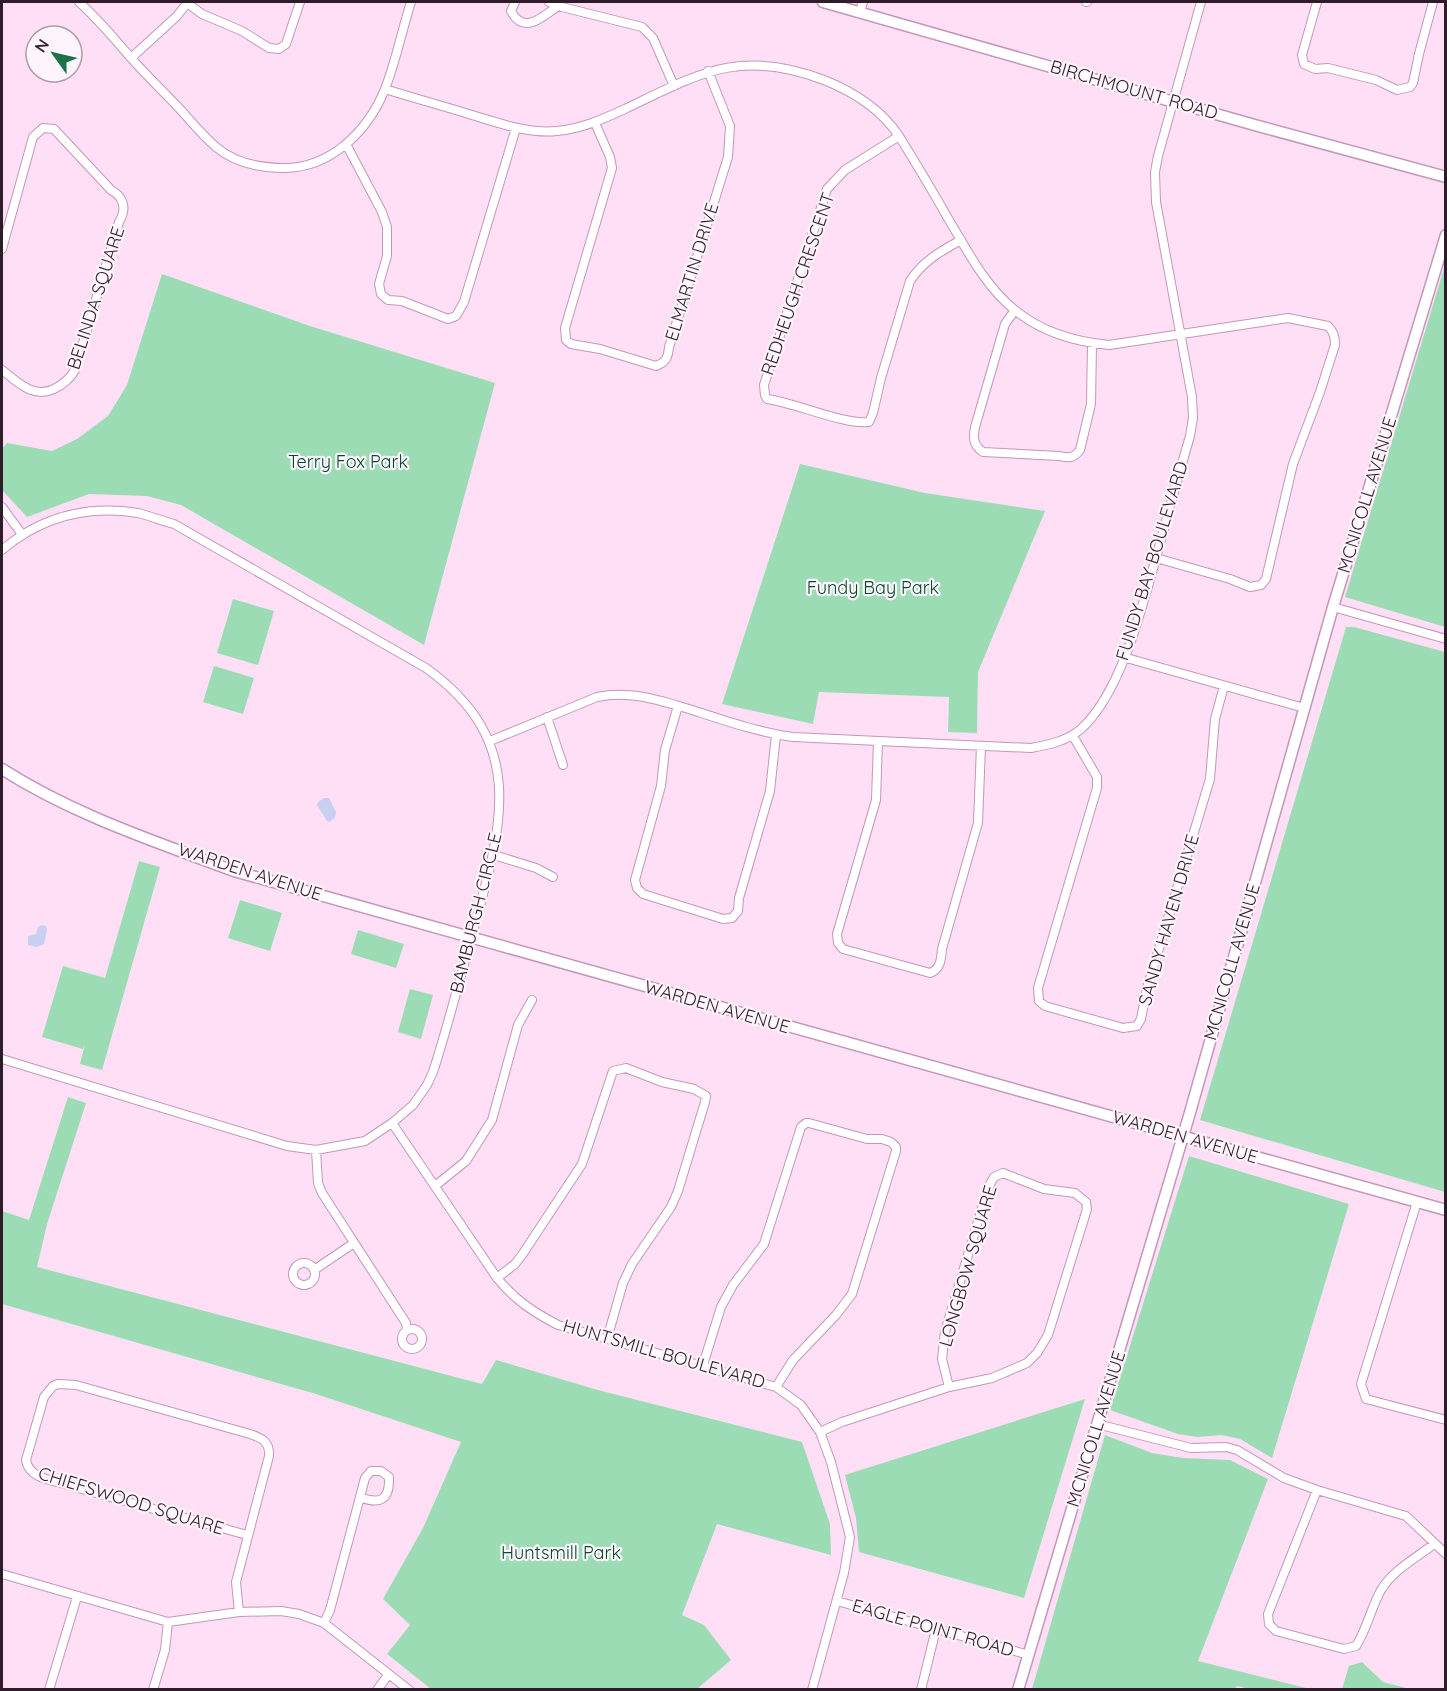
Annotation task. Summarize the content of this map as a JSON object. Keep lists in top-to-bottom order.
{
  "streets": {
    "main road": ["BIRCHMOUNT ROAD", "MCNICOLL AVENUE", "WARDEN AVENUE"],
    "street": [
      "ELMARTIN DRIVE",
      "REDHEUGH CRESCENT",
      "BELINDA SQUARE",
      "FUNDY BAY BOULEVARD",
      "BAMBURGH CIRCLE",
      "SANDY HAVEN DRIVE",
      "LONGBOW SQUARE",
      "HUNTSMILL BOULEVARD",
      "CHIEFSWOOD SQUARE",
      "EAGLE POINT ROAD"
    ]
  },
  "crossings": [
    ["BIRCHMOUNT ROAD", "FUNDY BAY BOULEVARD"],
    ["MCNICOLL AVENUE", "WARDEN AVENUE"],
    ["MCNICOLL AVENUE", "EAGLE POINT ROAD"],
    ["FUNDY BAY BOULEVARD", "BAMBURGH CIRCLE"],
    ["FUNDY BAY BOULEVARD", "SANDY HAVEN DRIVE"],
    ["WARDEN AVENUE", "BAMBURGH CIRCLE"],
    ["BAMBURGH CIRCLE", "HUNTSMILL BOULEVARD"],
    ["LONGBOW SQUARE", "HUNTSMILL BOULEVARD"],
    ["HUNTSMILL BOULEVARD", "EAGLE POINT ROAD"]
  ],
  "parks": ["Terry Fox Park", "Fundy Bay Park", "Huntsmill Park"],
  "north": "top left"
}
